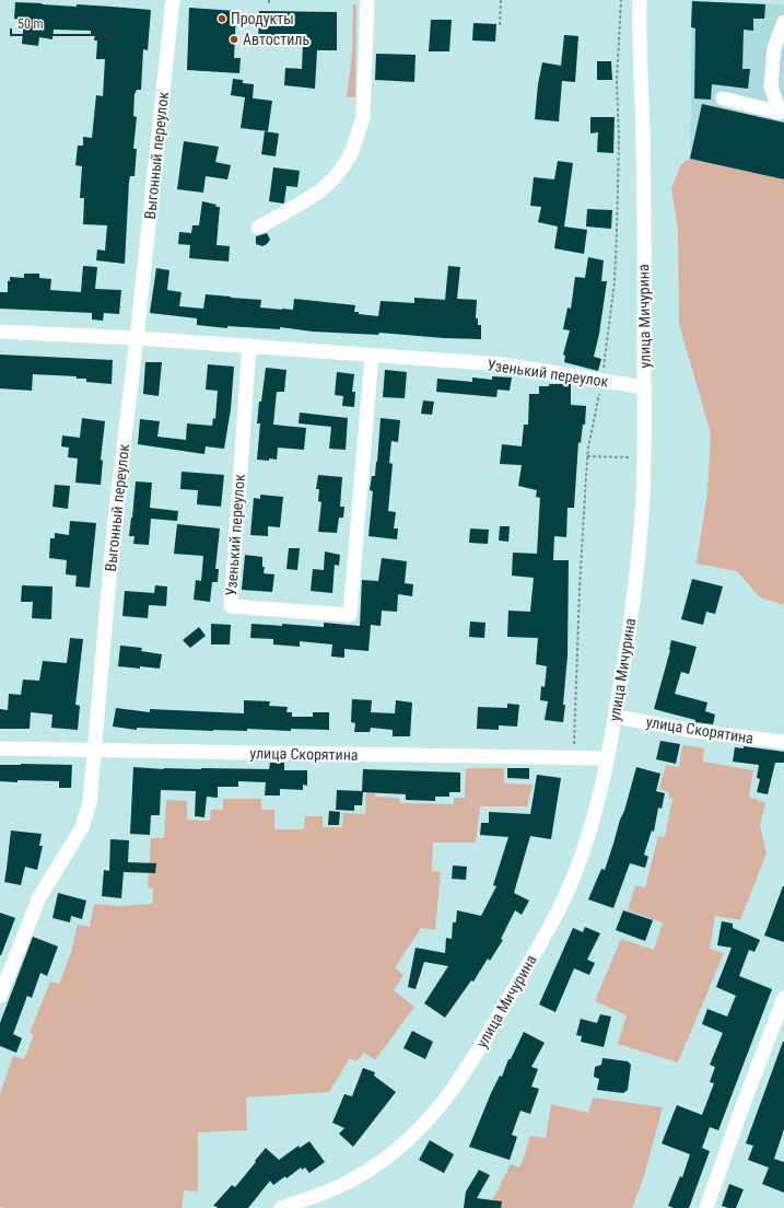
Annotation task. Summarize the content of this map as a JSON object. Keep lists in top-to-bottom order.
{
  "streets": {
    "street": [
      "Выгонный переулок",
      "улица Мичурина",
      "Узенький переулок",
      "улица Скорятина"
    ]
  },
  "crossings": [
    ["Выгонный переулок", "Узенький переулок"],
    ["Выгонный переулок", "улица Скорятина"],
    ["улица Мичурина", "Узенький переулок"],
    ["улица Мичурина", "улица Скорятина"]
  ],
  "places": ["Продукты", "Автостиль"],
  "scale_bar": "50 m"
}
